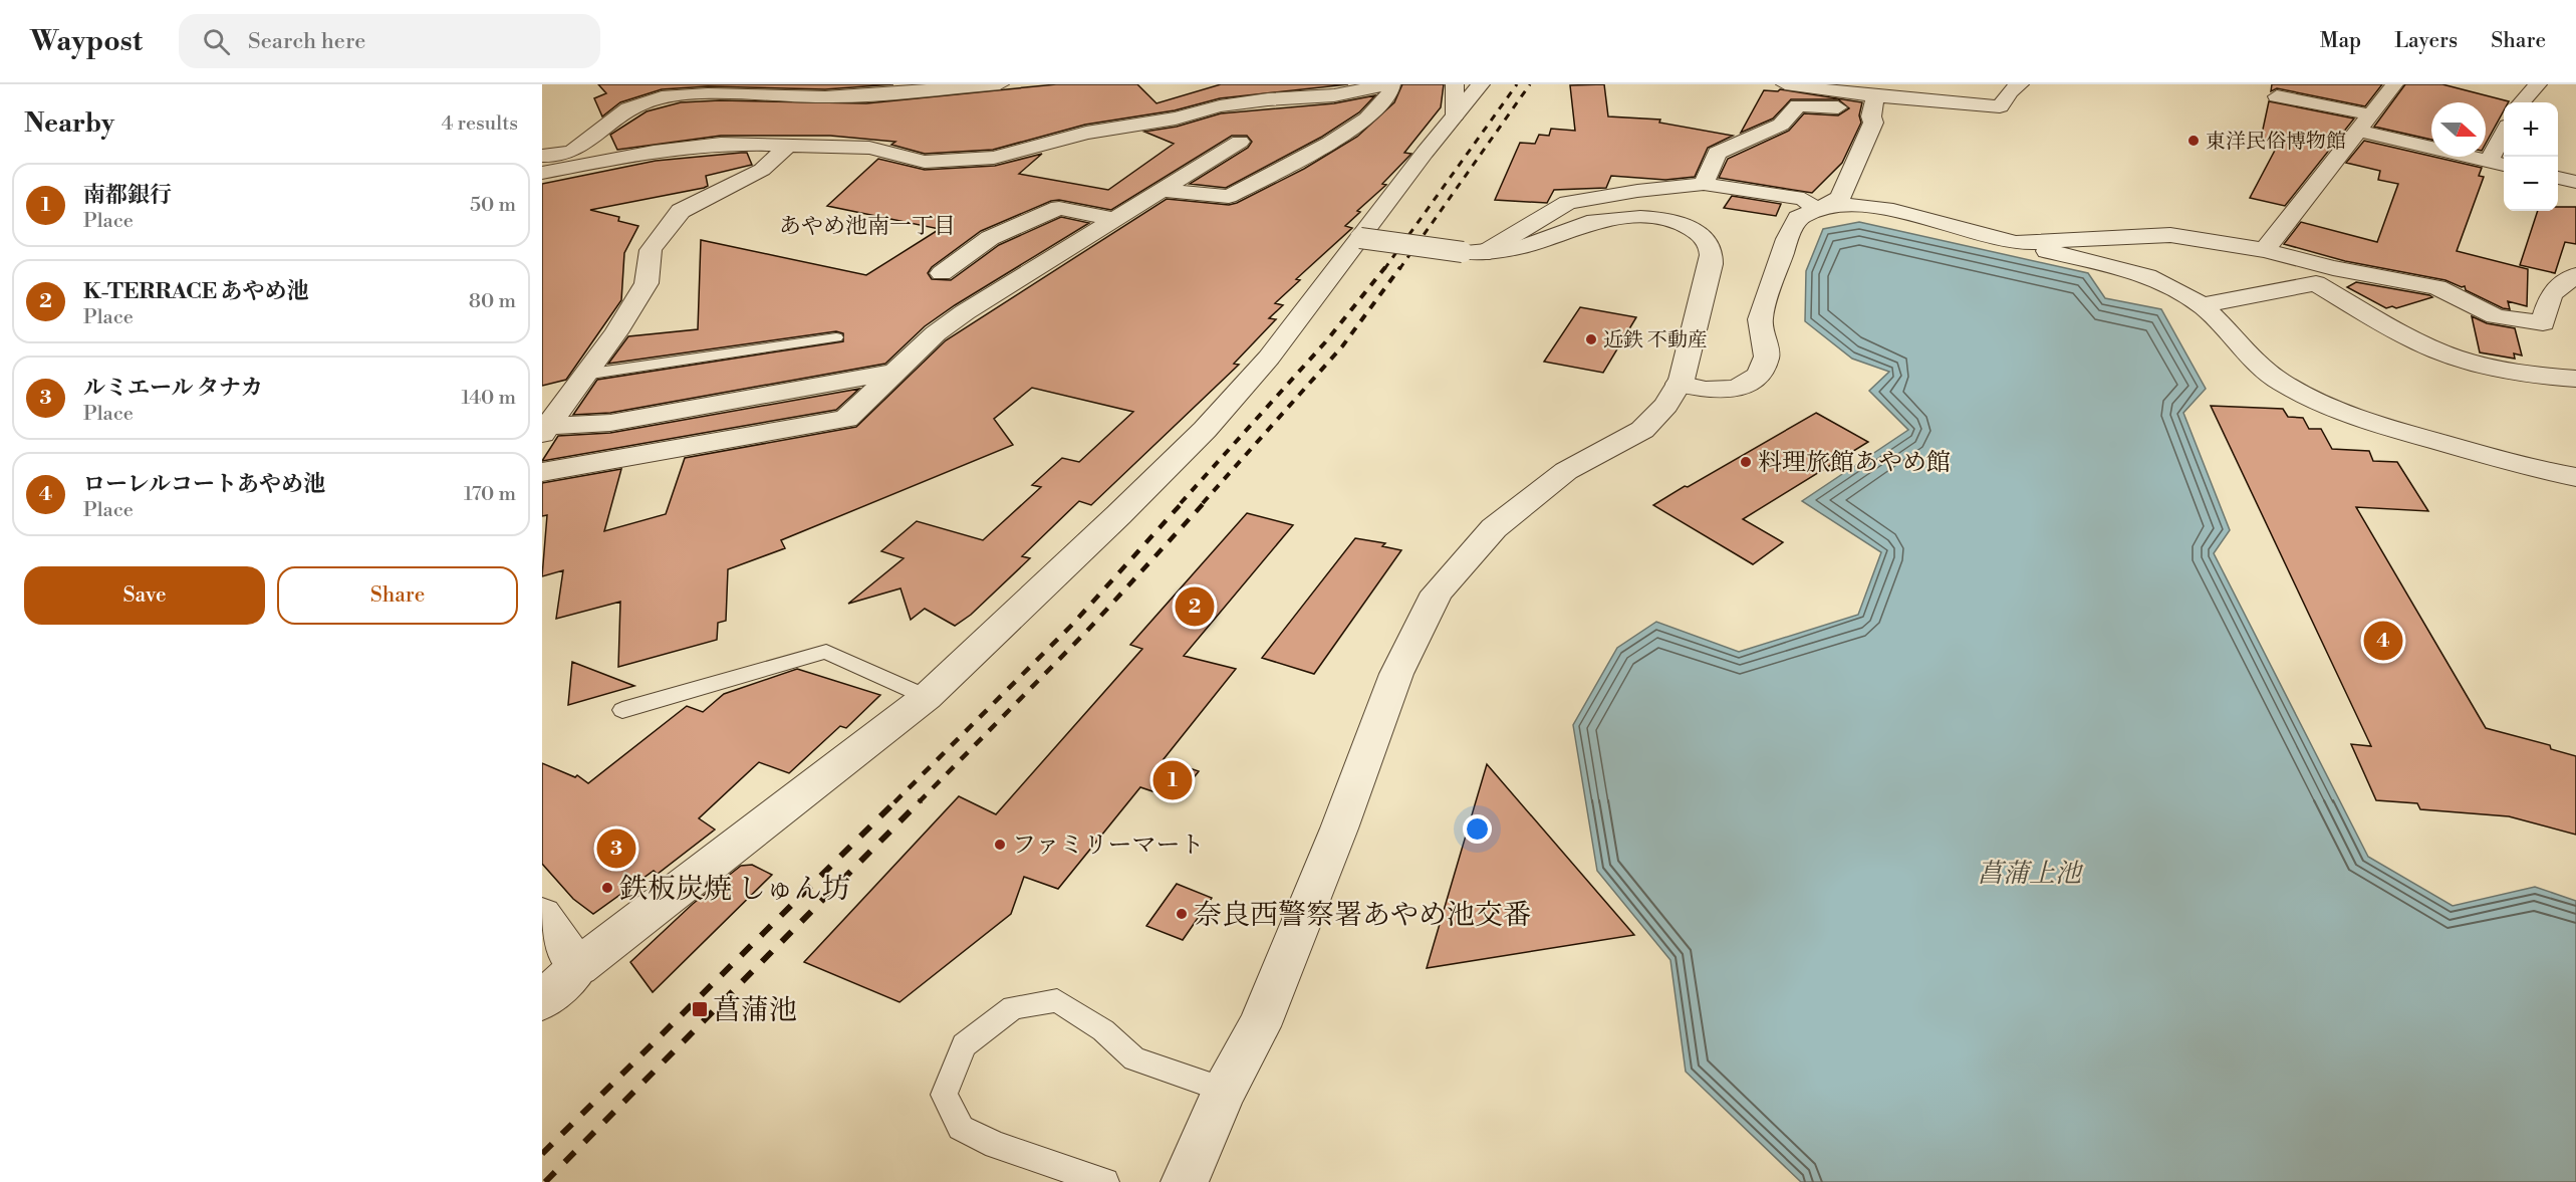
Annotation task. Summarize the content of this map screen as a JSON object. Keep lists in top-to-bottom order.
{
  "districts": ["あやめ池南一丁目"],
  "water": ["菖蒲上池"],
  "places": {
    "other": [
      "東洋民俗博物館",
      "近鉄 不動産",
      "料理旅館あやめ館",
      "ファミリーマート",
      "鉄板炭焼 しゅん坊",
      "奈良西警察署あやめ池交番"
    ],
    "transit": ["菖蒲池"]
  },
  "north": "right",
  "page": {
    "header": "Waypost",
    "search": "Search here",
    "nav": ["Map", "Layers", "Share"],
    "heading": ["Nearby", "4 results"],
    "map_buttons": ["+", "−"],
    "list": [
      {
        "mark": "1",
        "name": "南都銀行",
        "note": "Place",
        "value": "50 m"
      },
      {
        "mark": "2",
        "name": "K-TERRACE あやめ池",
        "note": "Place",
        "value": "80 m"
      },
      {
        "mark": "3",
        "name": "ルミエール タナカ",
        "note": "Place",
        "value": "140 m"
      },
      {
        "mark": "4",
        "name": "ローレルコートあやめ池",
        "note": "Place",
        "value": "170 m"
      }
    ],
    "buttons": ["Save", "Share"],
    "pins": [
      "2",
      "4",
      "1",
      "3"
    ]
  }
}
